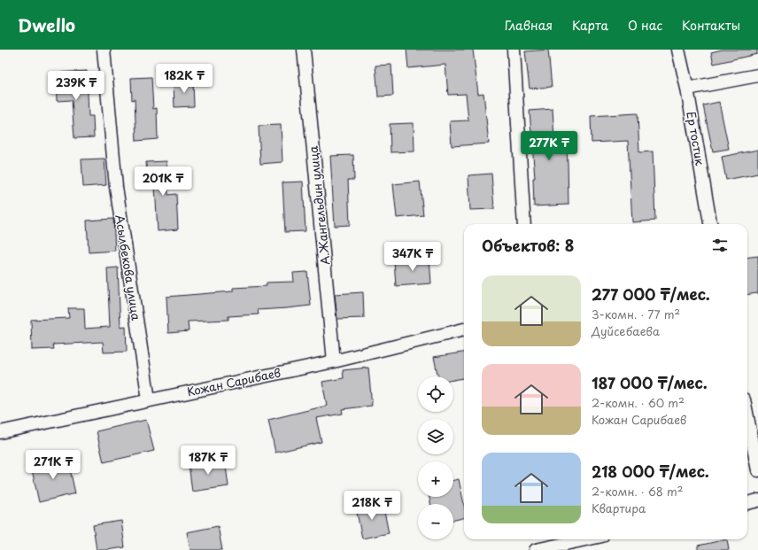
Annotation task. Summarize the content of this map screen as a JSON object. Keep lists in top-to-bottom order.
{
  "streets": {
    "street": [
      "Ер тостик",
      "А.Жангельдин улица",
      "Асылбекова улица",
      "Кожан Сарибаев"
    ]
  },
  "crossings": [
    ["А.Жангельдин улица", "Кожан Сарибаев"],
    ["Асылбекова улица", "Кожан Сарибаев"]
  ],
  "page": {
    "header": "Dwello",
    "nav": [
      "Главная",
      "Карта",
      "О нас",
      "Контакты"
    ],
    "price": [
      "182K ₸",
      "239K ₸",
      "277K ₸",
      "201K ₸",
      "347K ₸",
      "187K ₸",
      "271K ₸",
      "218K ₸"
    ],
    "heading": "Объектов: 8",
    "list": [
      {
        "name": "277 000 ₸/мес.",
        "note": "3-комн. · 77 m² · Дуйсебаева"
      },
      {
        "name": "187 000 ₸/мес.",
        "note": "2-комн. · 60 m² · Кожан Сарибаев"
      },
      {
        "name": "218 000 ₸/мес.",
        "note": "2-комн. · 68 m² · Квартира"
      }
    ],
    "map_buttons": ["+", "−"]
  }
}
